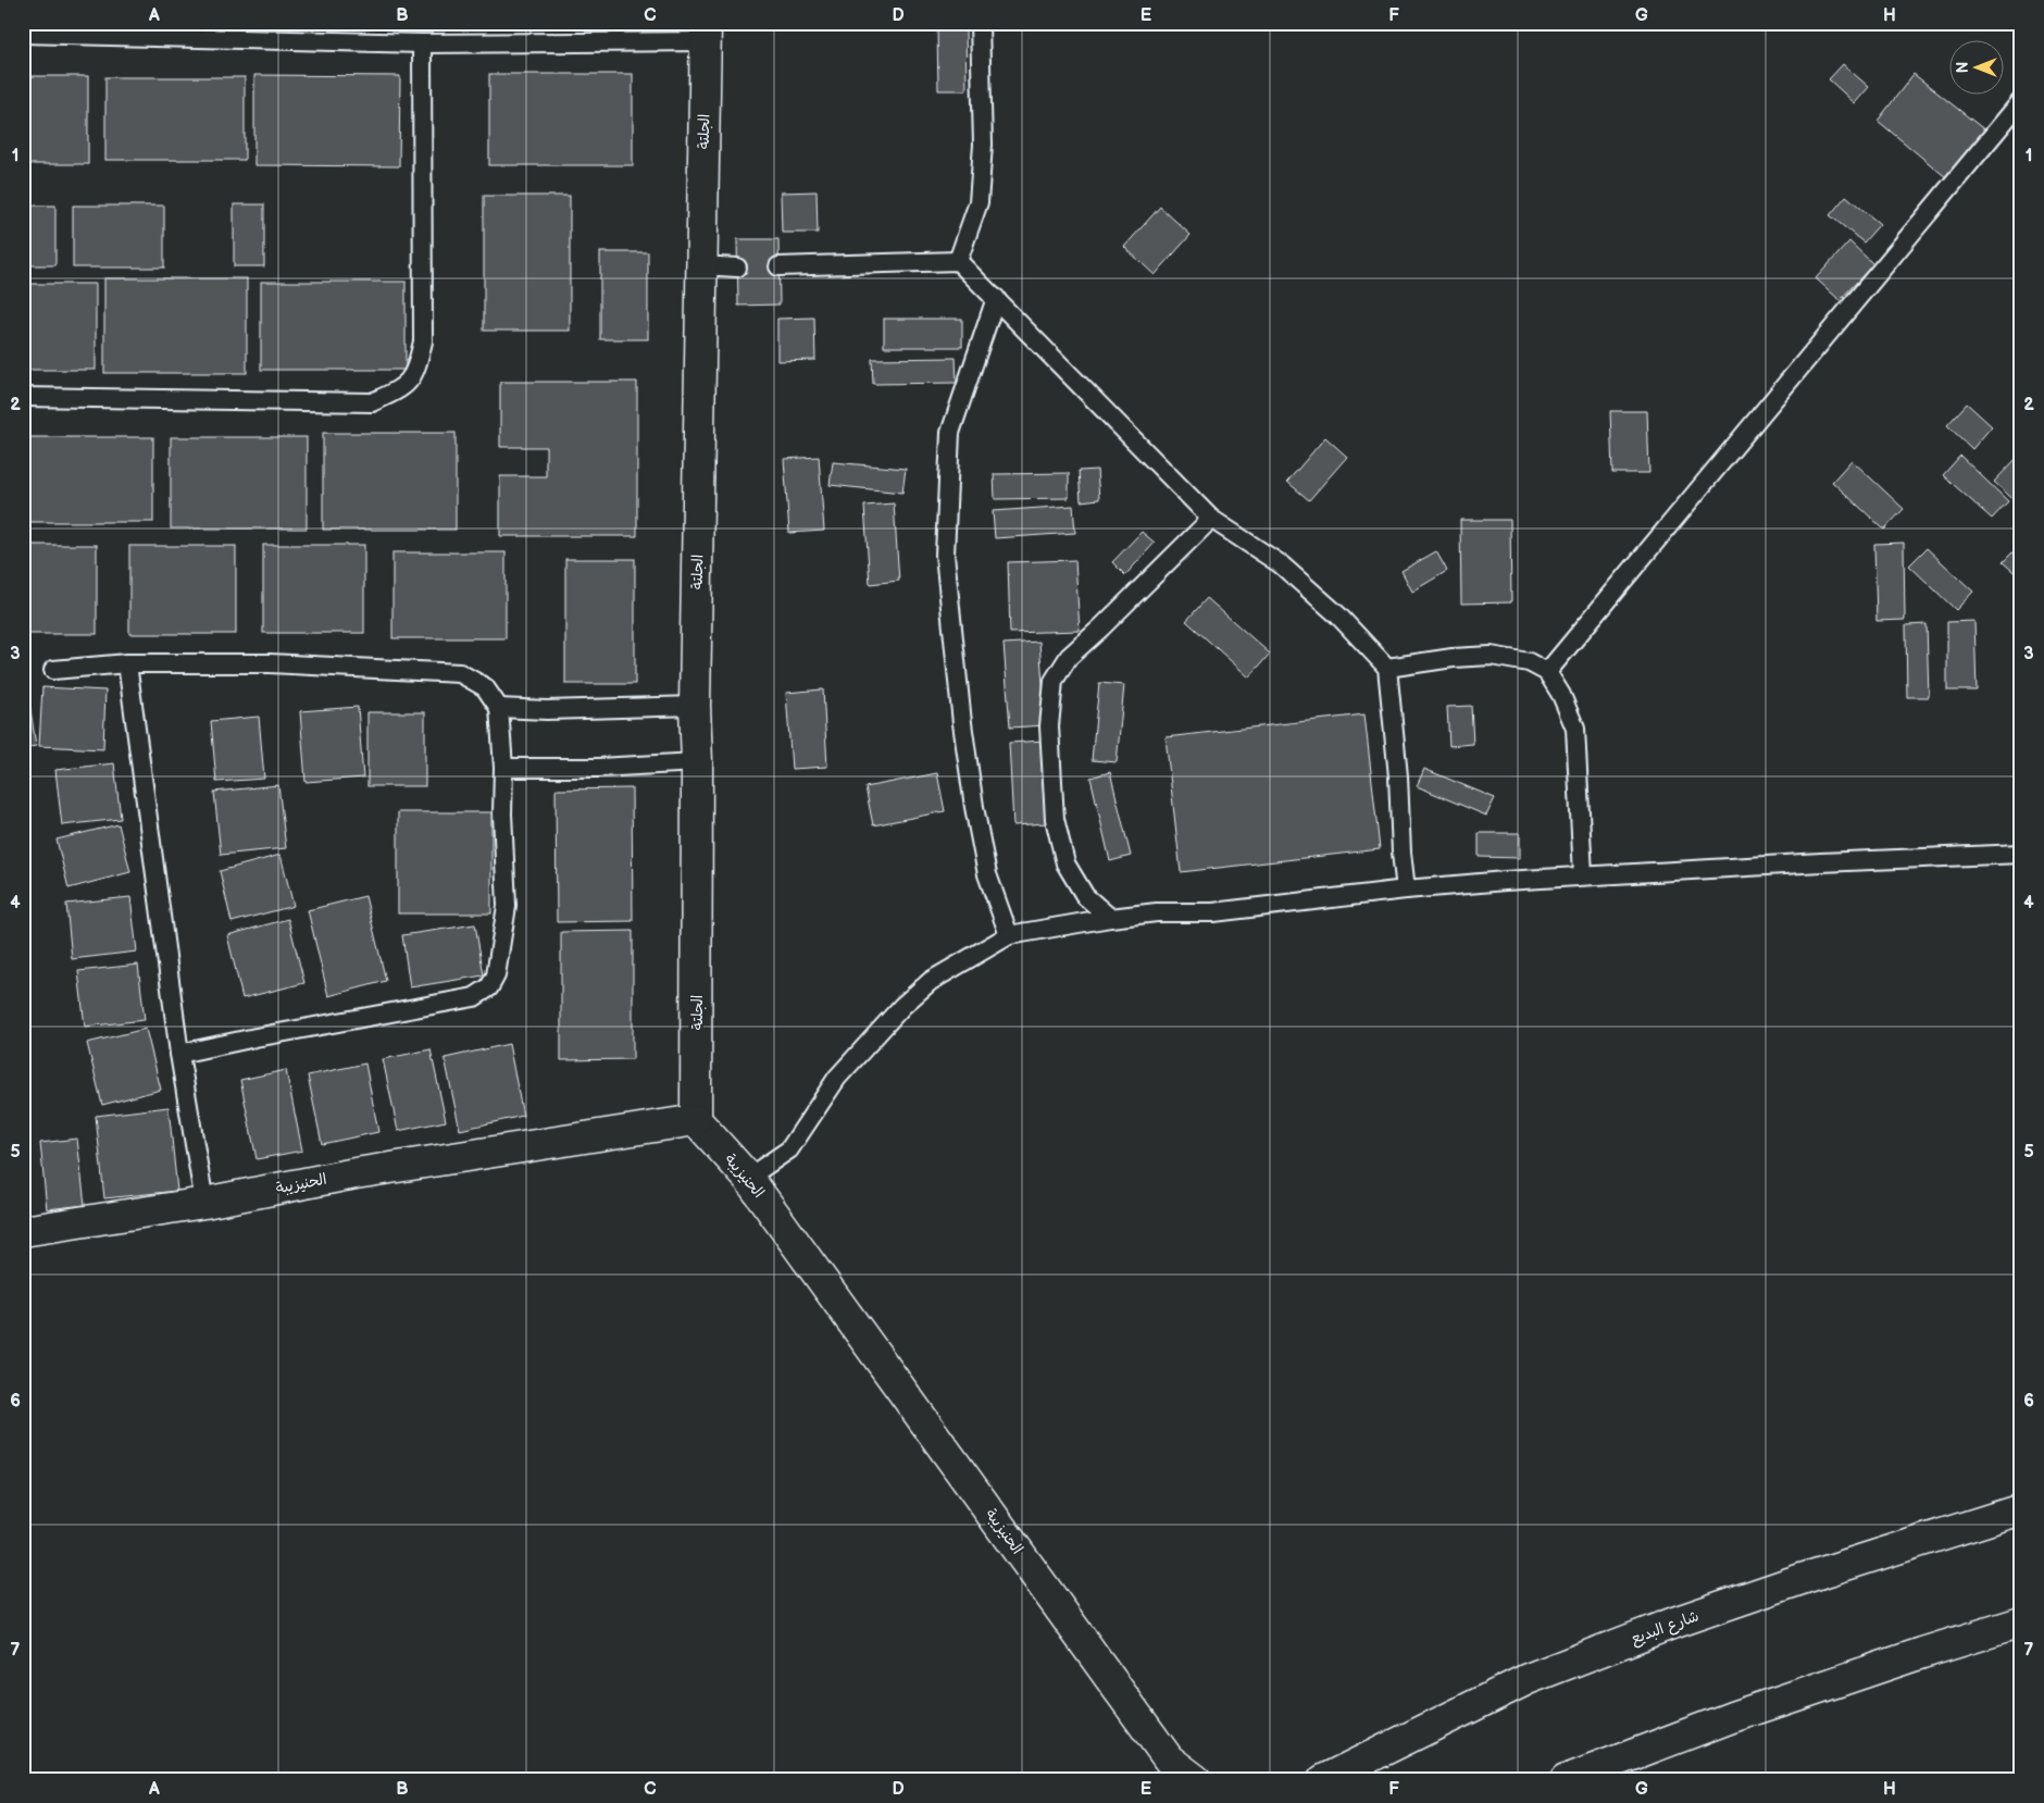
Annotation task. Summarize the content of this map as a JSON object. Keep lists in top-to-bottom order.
{
  "streets": {
    "main road": ["الجلتة", "الحنيزيبة", "شارع البديع"]
  },
  "crossings": [
    ["الجلتة", "الحنيزيبة"]
  ],
  "north": "left",
  "grid": {
    "columns": [
      "A",
      "B",
      "C",
      "D",
      "E",
      "F",
      "G",
      "H"
    ],
    "rows": [
      "1",
      "2",
      "3",
      "4",
      "5",
      "6",
      "7"
    ]
  }
}
